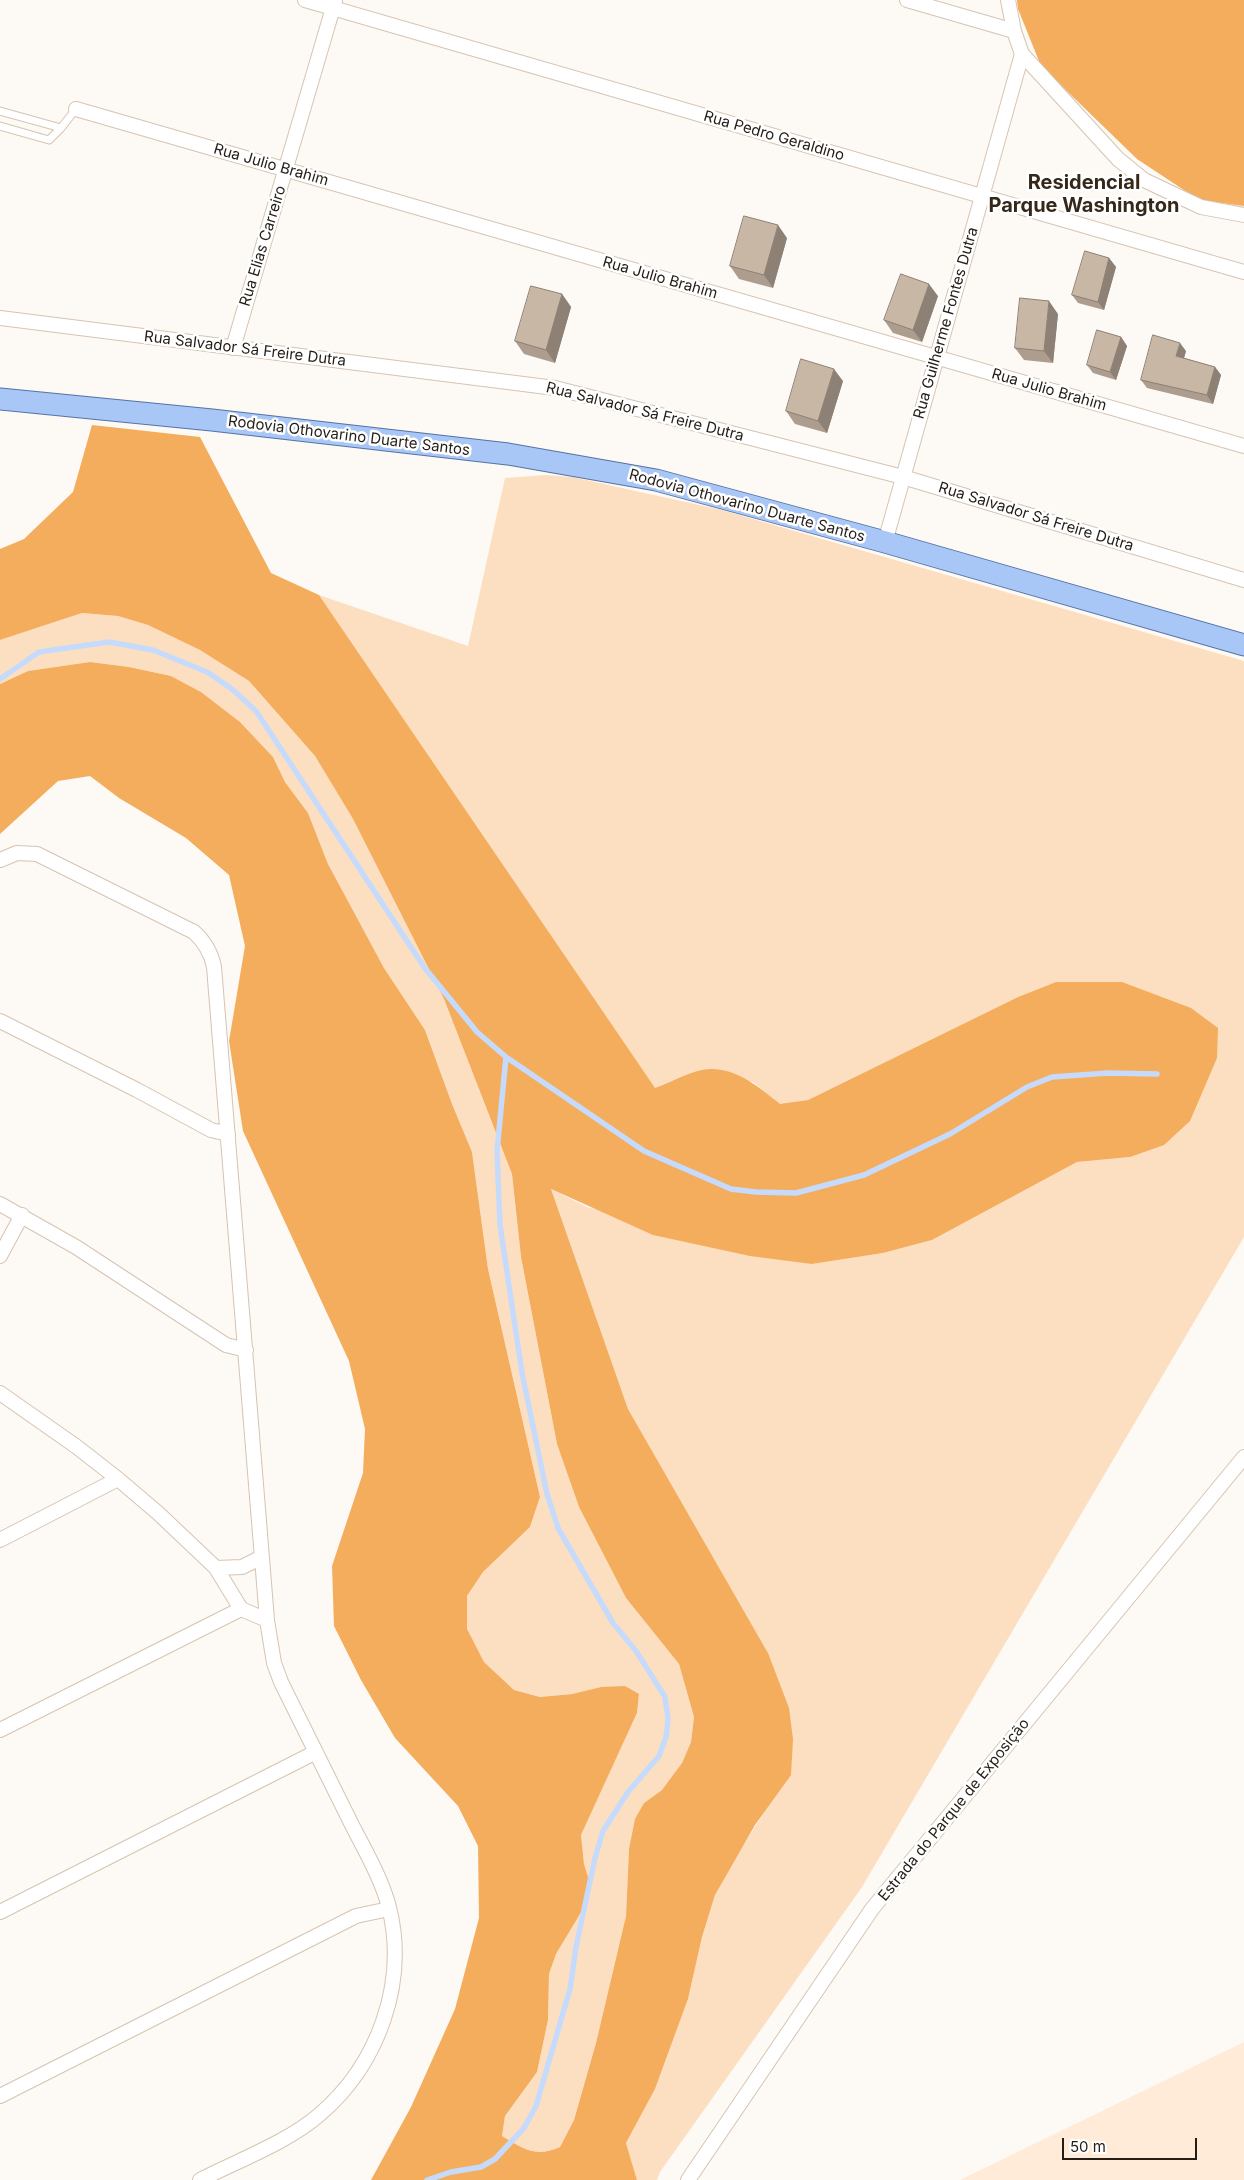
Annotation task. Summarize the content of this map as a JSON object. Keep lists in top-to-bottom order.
{
  "streets": {
    "main road": ["Rodovia Othovarino Duarte Santos"],
    "street": [
      "Rua Pedro Geraldino",
      "Rua Julio Brahim",
      "Rua Elias Carreiro",
      "Rua Guilherme Fontes Dutra",
      "Rua Salvador Sá Freire Dutra",
      "Estrada do Parque de Exposição"
    ]
  },
  "crossings": [
    ["Rua Pedro Geraldino", "Rua Elias Carreiro"],
    ["Rua Pedro Geraldino", "Rua Guilherme Fontes Dutra"],
    ["Rua Julio Brahim", "Rua Elias Carreiro"],
    ["Rua Julio Brahim", "Rua Guilherme Fontes Dutra"],
    ["Rua Elias Carreiro", "Rua Salvador Sá Freire Dutra"],
    ["Rua Guilherme Fontes Dutra", "Rua Salvador Sá Freire Dutra"],
    ["Rua Guilherme Fontes Dutra", "Rodovia Othovarino Duarte Santos"]
  ],
  "districts": ["Residencial Parque Washington"],
  "scale_bar": "50 m"
}
